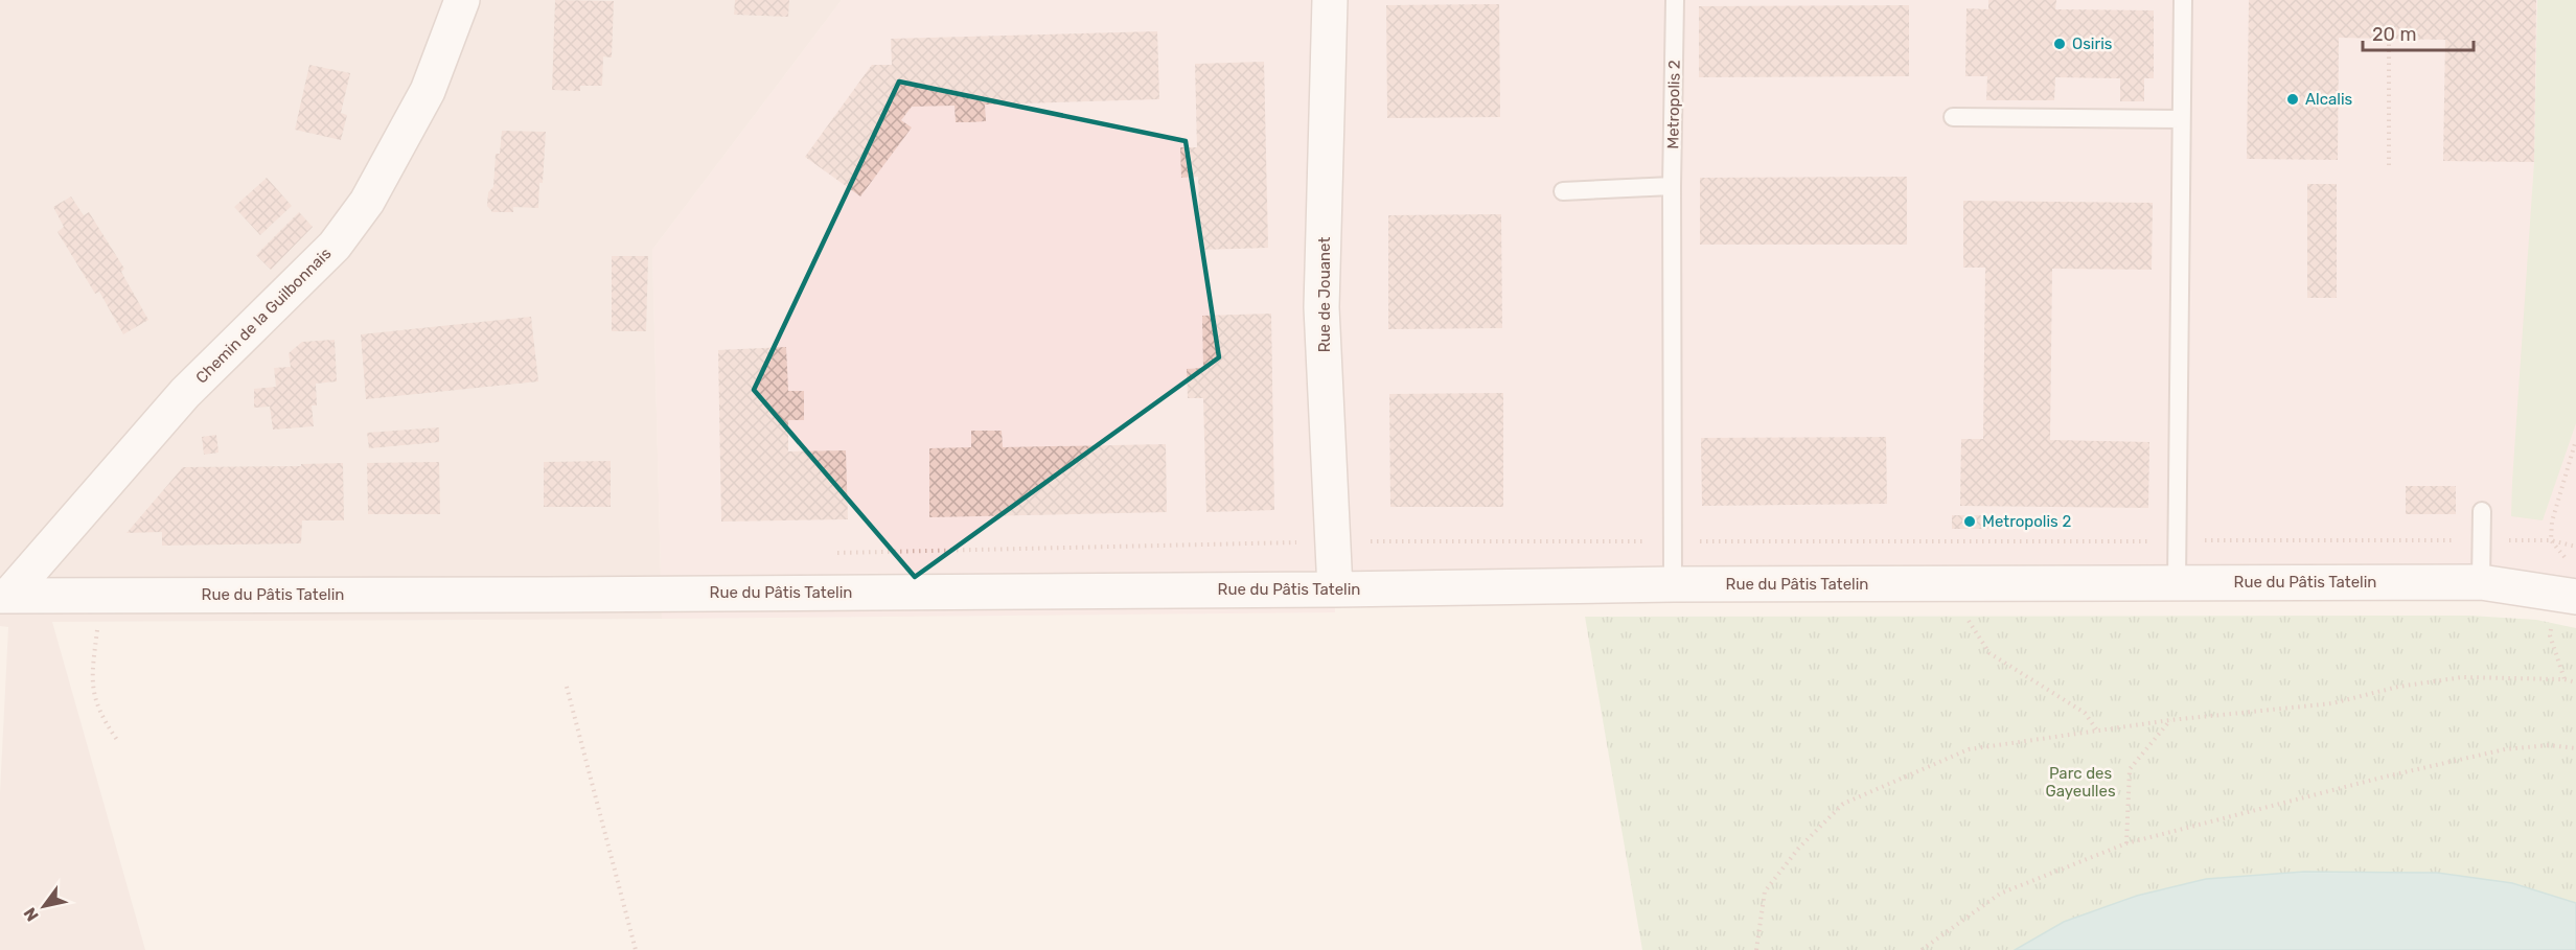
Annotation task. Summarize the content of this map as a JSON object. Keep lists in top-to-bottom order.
{
  "streets": {
    "street": ["Rue de Jouanet", "Chemin de la Guilbonnais", "Rue du Pâtis Tatelin"],
    "lane": ["Metropolis 2"]
  },
  "crossings": [
    ["Metropolis 2", "Rue du Pâtis Tatelin"],
    ["Rue de Jouanet", "Rue du Pâtis Tatelin"],
    ["Chemin de la Guilbonnais", "Rue du Pâtis Tatelin"]
  ],
  "parks": ["Parc des Gayeulles"],
  "places": ["Osiris", "Alcalis", "Metropolis 2"],
  "scale_bar": "20 m",
  "north": "bottom left"
}
